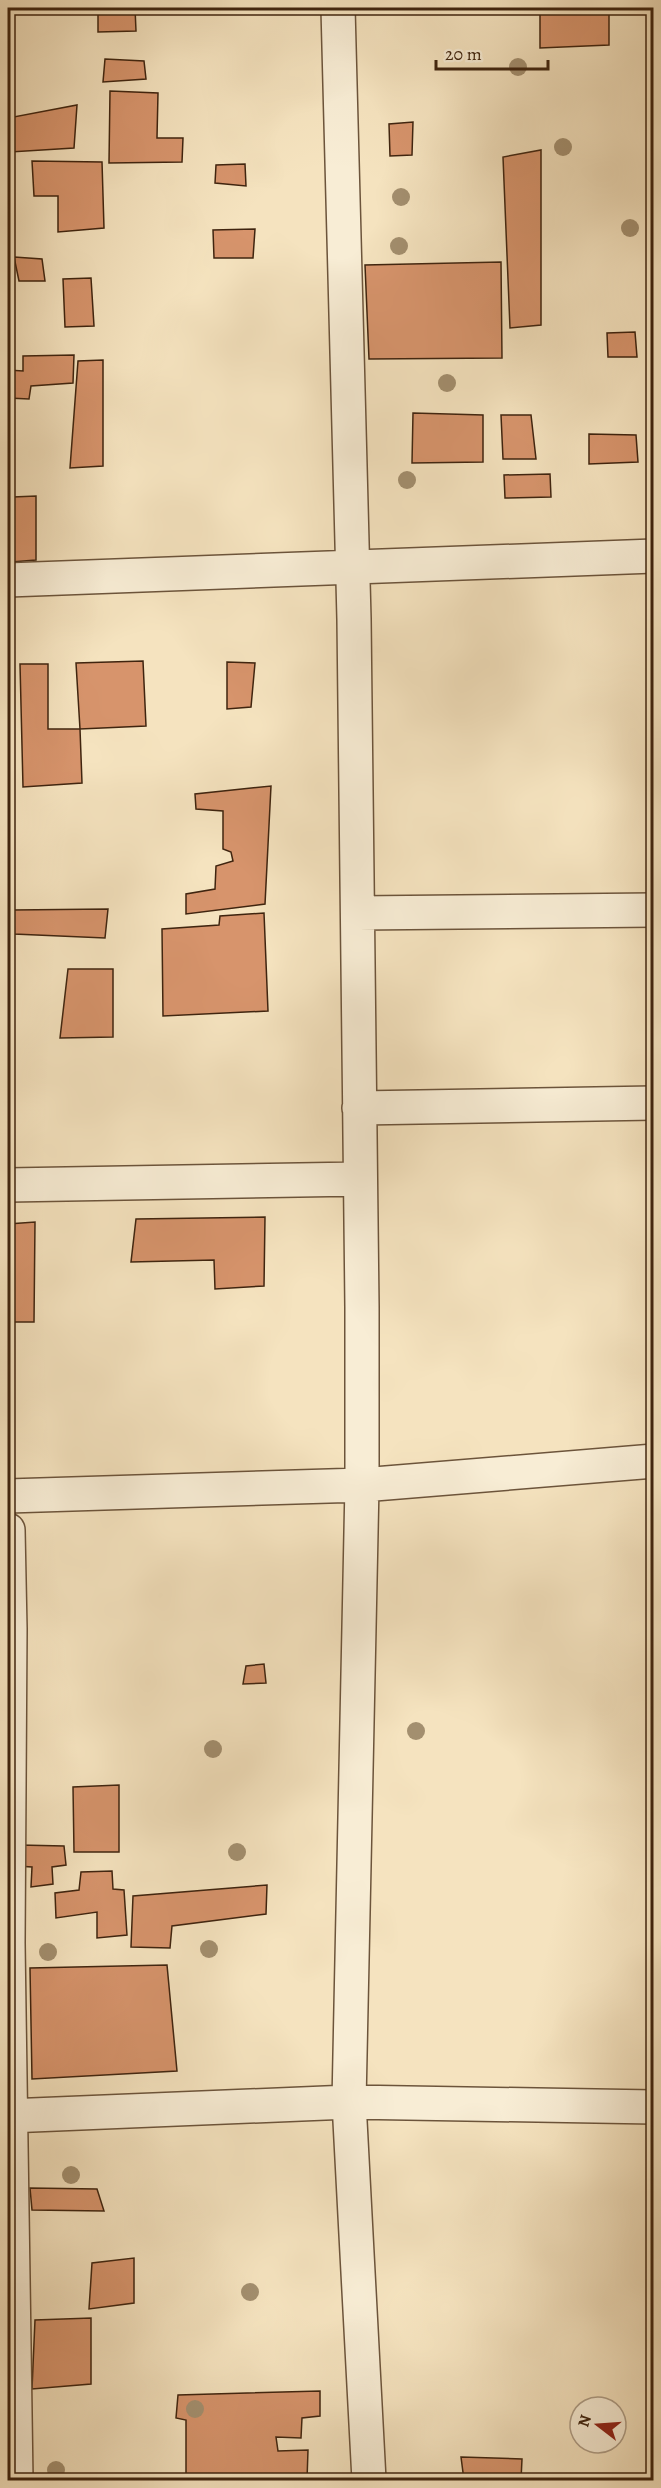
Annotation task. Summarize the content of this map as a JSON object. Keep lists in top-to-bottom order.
{
  "scale_bar": "20 m",
  "north": "left"
}
